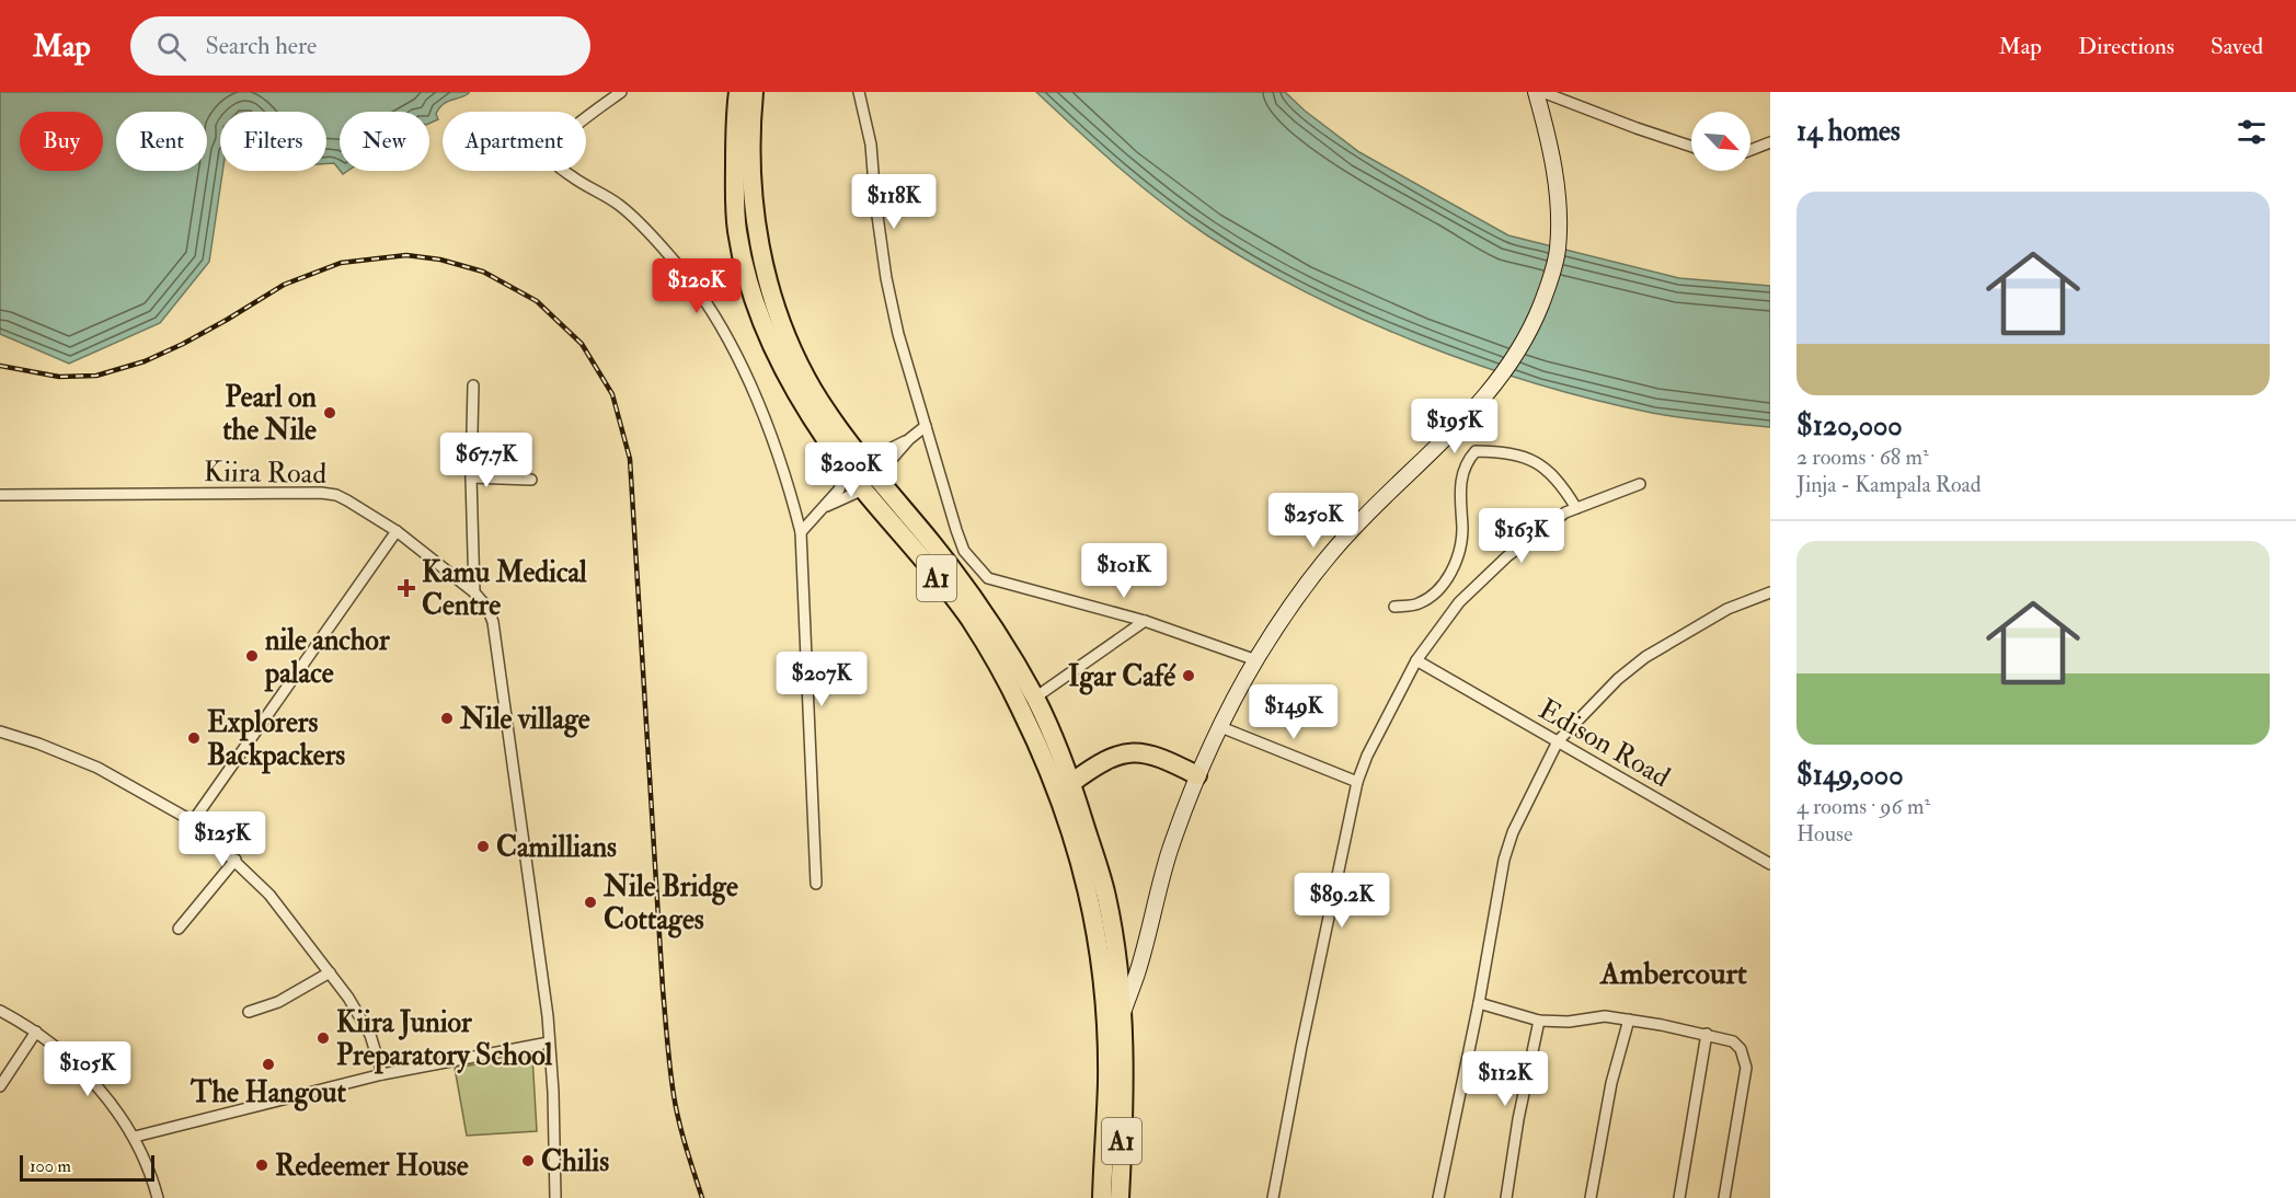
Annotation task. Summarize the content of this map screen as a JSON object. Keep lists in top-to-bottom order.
{
  "streets": {
    "highway": ["A1"],
    "street": ["Kiira Road", "Edison Road"]
  },
  "districts": ["Ambercourt"],
  "places": {
    "other": [
      "Pearl on the Nile",
      "nile anchor palace",
      "Igar Café",
      "Nile village",
      "Explorers Backpackers",
      "Camillians",
      "Nile Bridge Cottages",
      "Kiira Junior Preparatory School",
      "The Hangout",
      "Chilis",
      "Redeemer House"
    ],
    "health": ["Kamu Medical Centre"]
  },
  "scale_bar": "100 m",
  "north": "bottom right",
  "page": {
    "header": "Map",
    "search": "Search here",
    "nav": ["Map", "Directions", "Saved"],
    "heading": "14 homes",
    "chip": [
      "Buy",
      "Rent",
      "Filters",
      "New",
      "Apartment"
    ],
    "list": [
      {
        "name": "$120,000",
        "note": "2 rooms · 68 m² · Jinja - Kampala Road"
      },
      {
        "name": "$149,000",
        "note": "4 rooms · 96 m² · House"
      }
    ],
    "price": [
      "$118K",
      "$120K",
      "$195K",
      "$67.7K",
      "$200K",
      "$250K",
      "$163K",
      "$101K",
      "$207K",
      "$149K",
      "$125K",
      "$89.2K",
      "$105K",
      "$112K"
    ],
    "scale": "100 m"
  }
}
